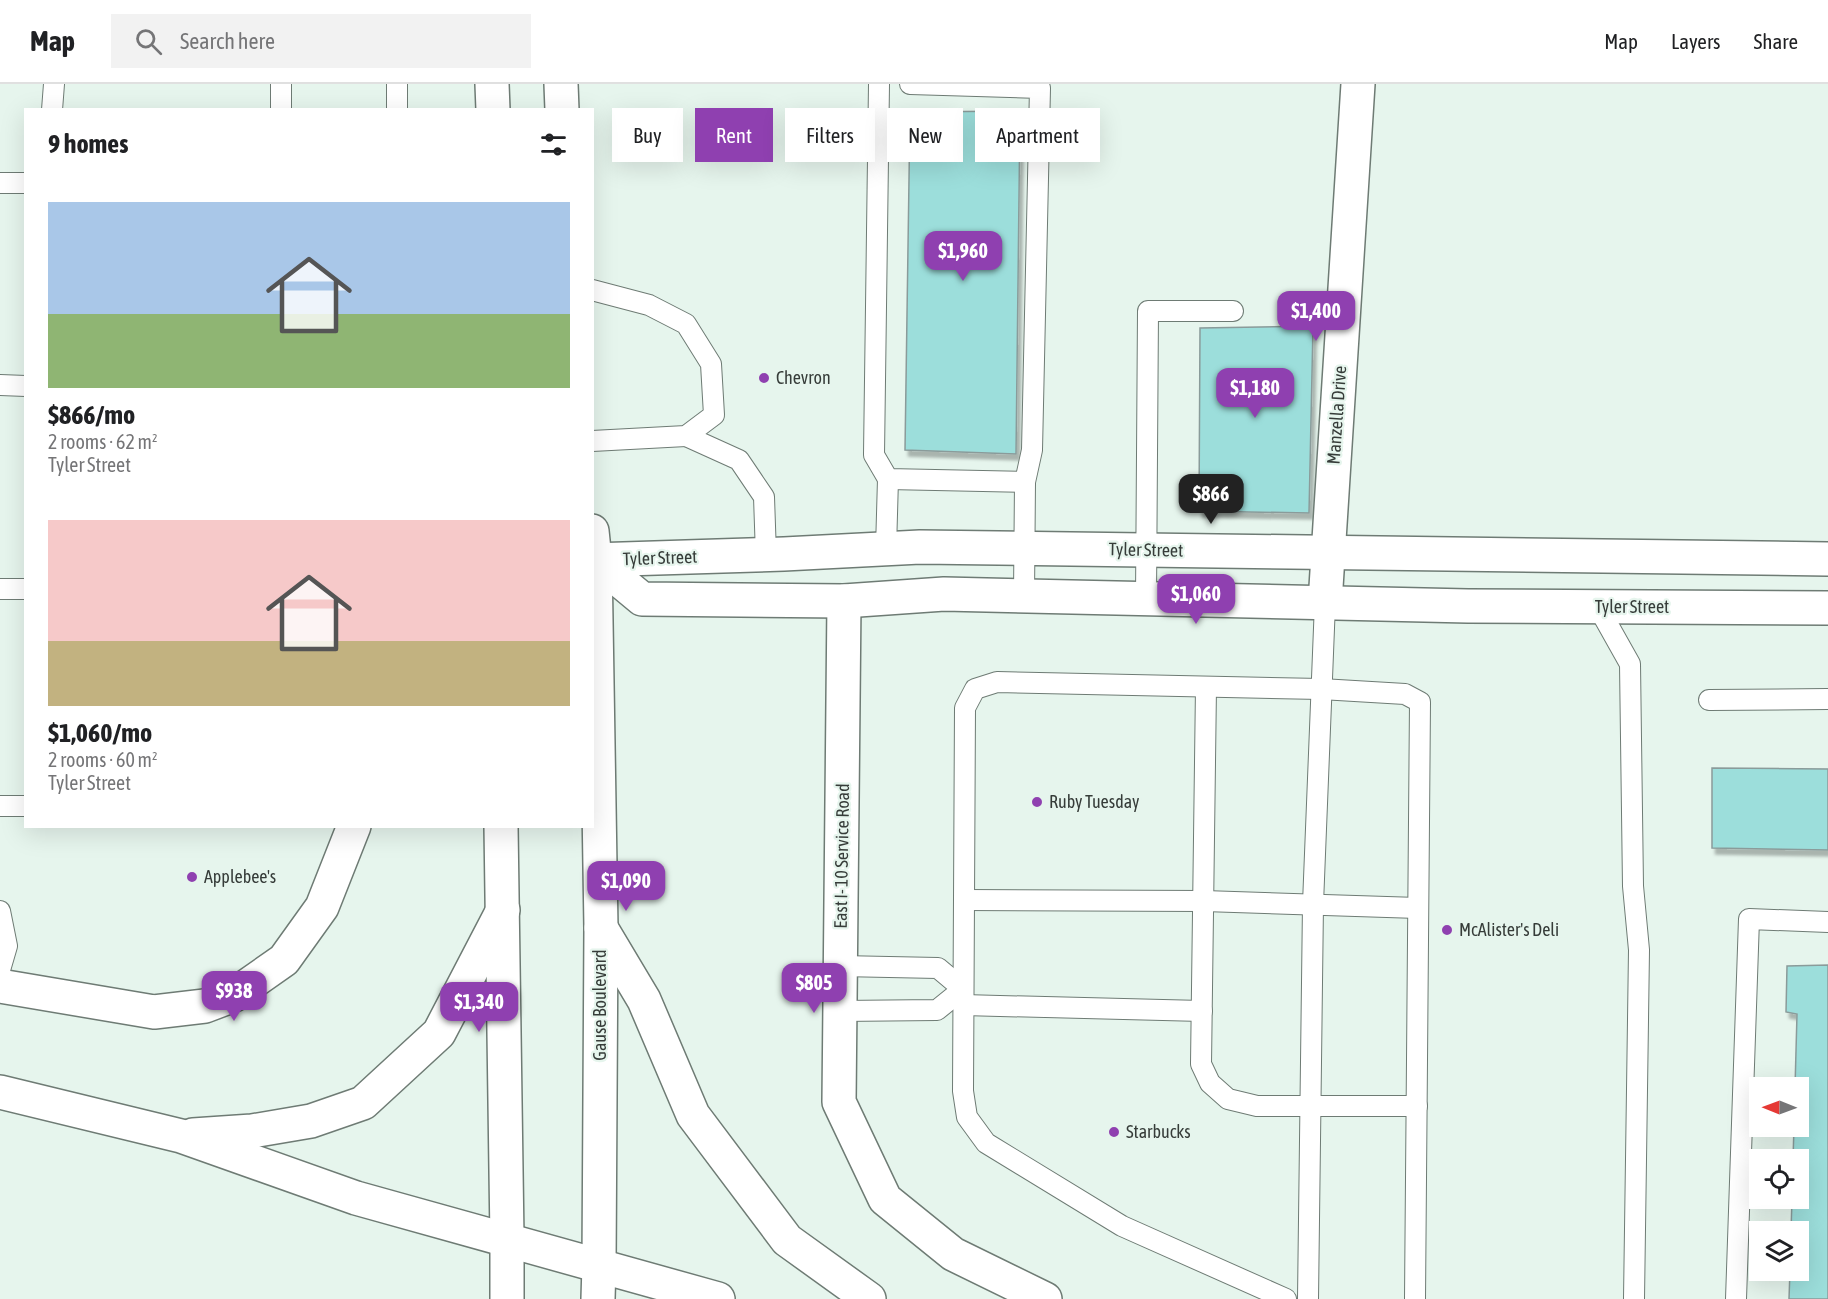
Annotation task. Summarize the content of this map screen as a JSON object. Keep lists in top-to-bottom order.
{
  "streets": {
    "main road": [
      "Manzella Drive",
      "Tyler Street",
      "East I- 10 Service Road",
      "Gause Boulevard"
    ]
  },
  "crossings": [
    ["Manzella Drive", "Tyler Street"],
    ["Tyler Street", "East I- 10 Service Road"]
  ],
  "places": [
    "Chevron",
    "Ruby Tuesday",
    "Applebee's",
    "McAlister's Deli",
    "Starbucks"
  ],
  "north": "left",
  "page": {
    "header": "Map",
    "search": "Search here",
    "nav": ["Map", "Layers", "Share"],
    "chip": [
      "Buy",
      "Rent",
      "Filters",
      "New",
      "Apartment"
    ],
    "heading": "9 homes",
    "list": [
      {
        "name": "$866/mo",
        "note": "2 rooms · 62 m² · Tyler Street"
      },
      {
        "name": "$1,060/mo",
        "note": "2 rooms · 60 m² · Tyler Street"
      }
    ],
    "price": [
      "$1,960",
      "$1,400",
      "$1,180",
      "$866",
      "$1,060",
      "$1,090",
      "$805",
      "$938",
      "$1,340"
    ]
  }
}
